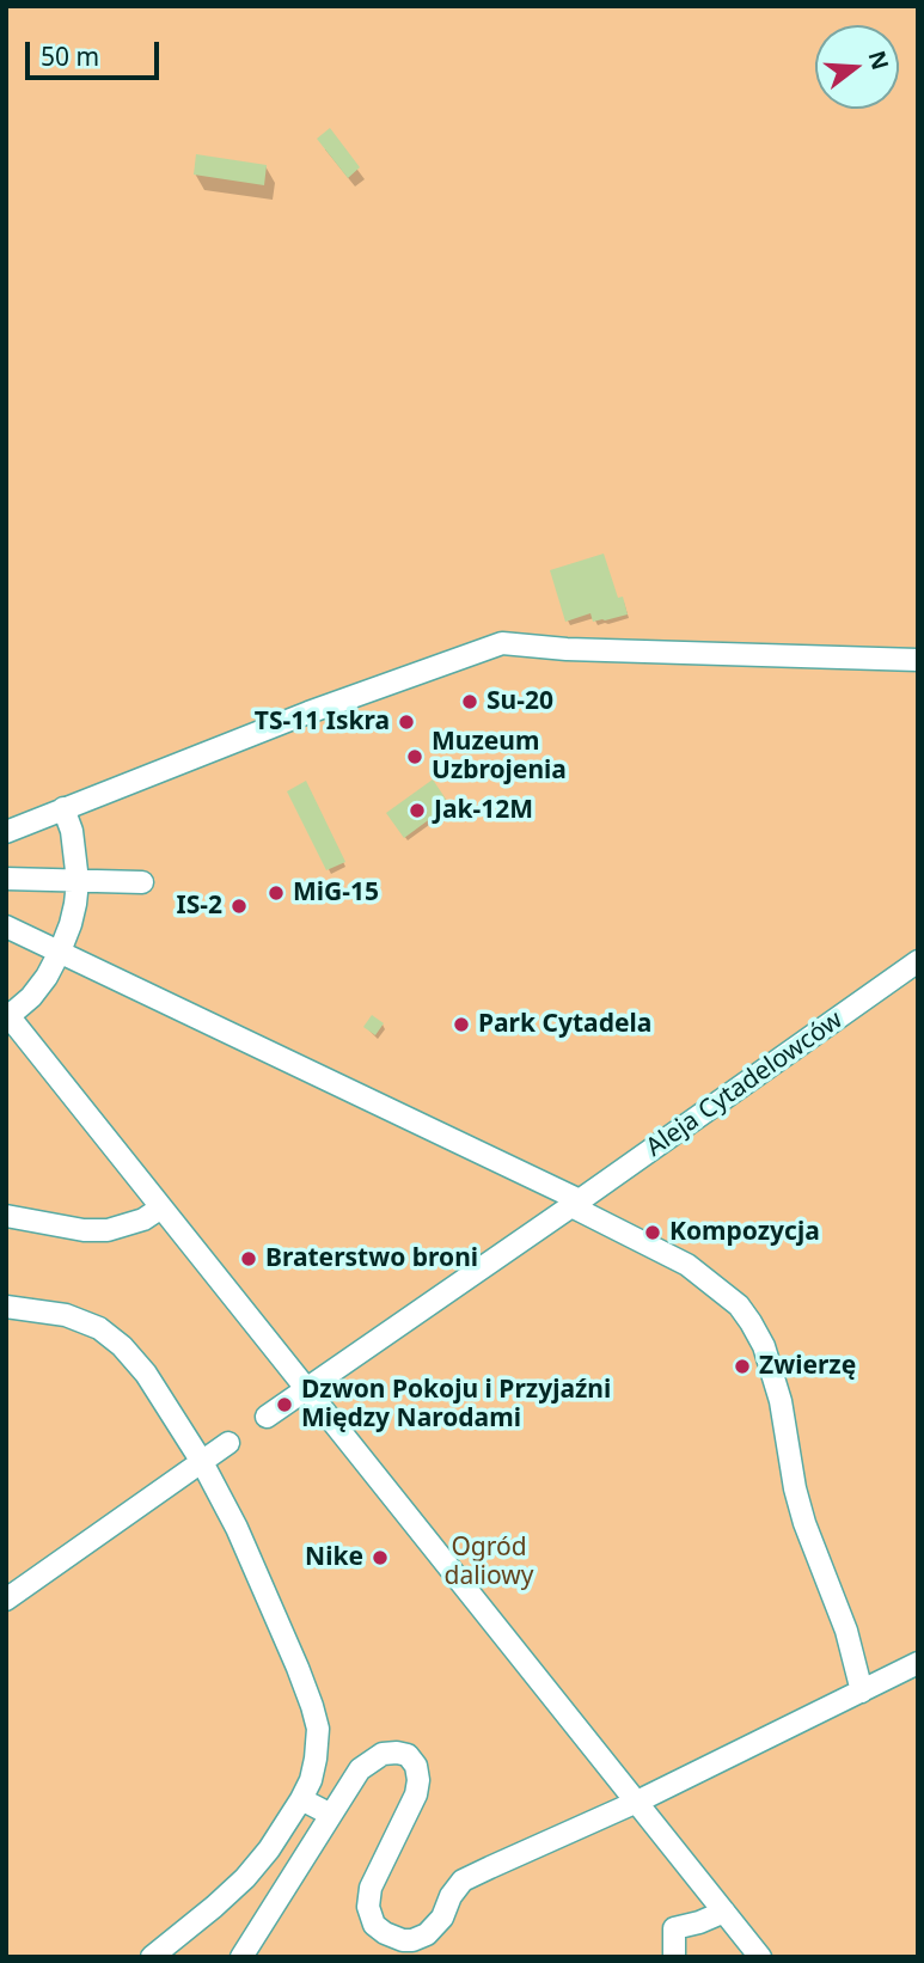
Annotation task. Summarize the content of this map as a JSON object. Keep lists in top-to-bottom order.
{
  "streets": {
    "street": ["Aleja Cytadelowców"]
  },
  "parks": ["Ogród daliowy"],
  "places": [
    "Su-20",
    "TS-11 Iskra",
    "Muzeum Uzbrojenia",
    "Jak-12M",
    "MiG-15",
    "IS-2",
    "Park Cytadela",
    "Kompozycja",
    "Braterstwo broni",
    "Zwierzę",
    "Dzwon Pokoju i Przyjaźni Między Narodami",
    "Nike"
  ],
  "scale_bar": "50 m",
  "north": "right"
}
